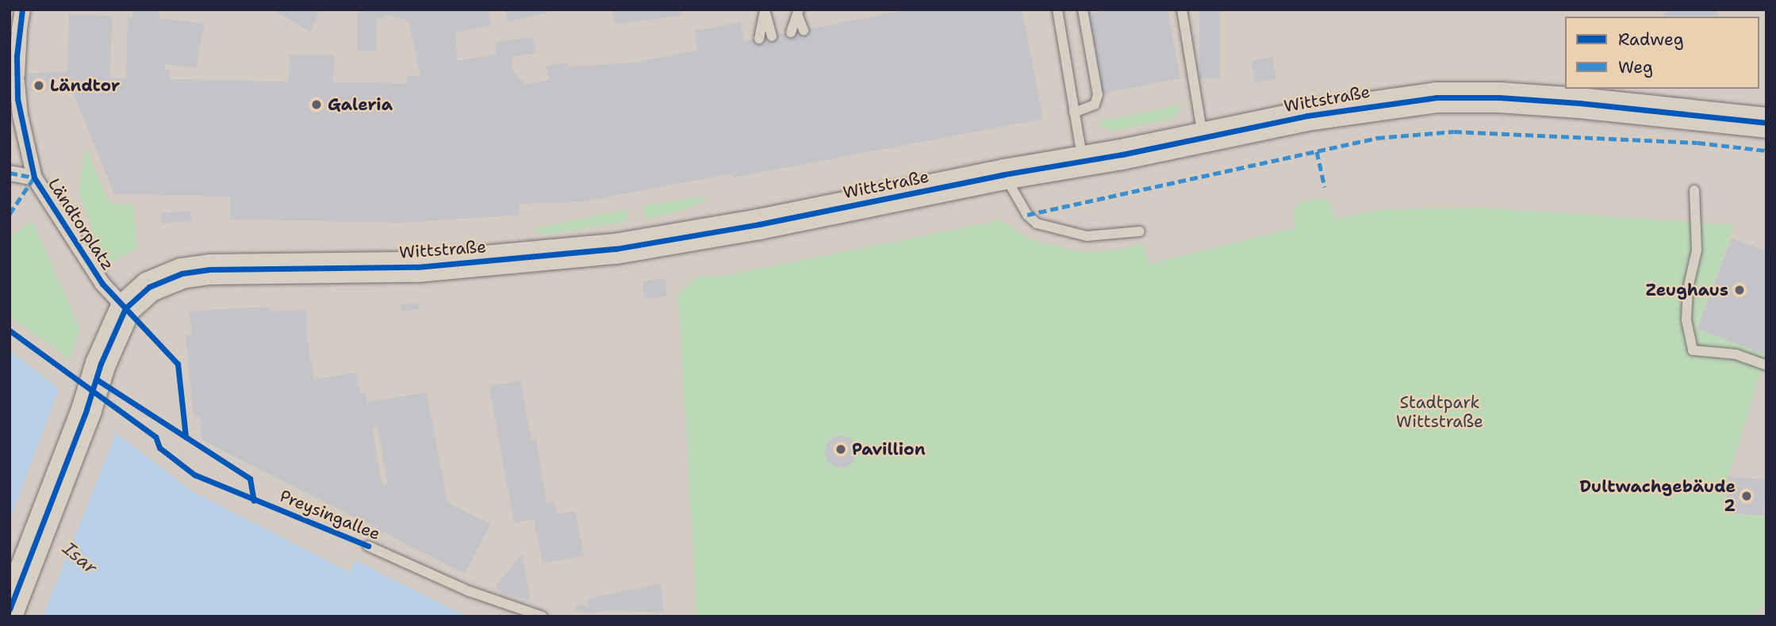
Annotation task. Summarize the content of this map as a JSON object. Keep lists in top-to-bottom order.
{
  "streets": {
    "main road": ["Wittstraße"],
    "street": ["Ländtorplatz"],
    "lane": ["Preysingallee"]
  },
  "crossings": [
    ["Wittstraße", "Ländtorplatz"]
  ],
  "water": ["Isar"],
  "parks": ["Stadtpark Wittstraße"],
  "places": [
    "Ländtor",
    "Galeria",
    "Zeughaus",
    "Pavillion",
    "Dultwachgebäude 2"
  ],
  "legend": ["Radweg", "Weg"]
}
